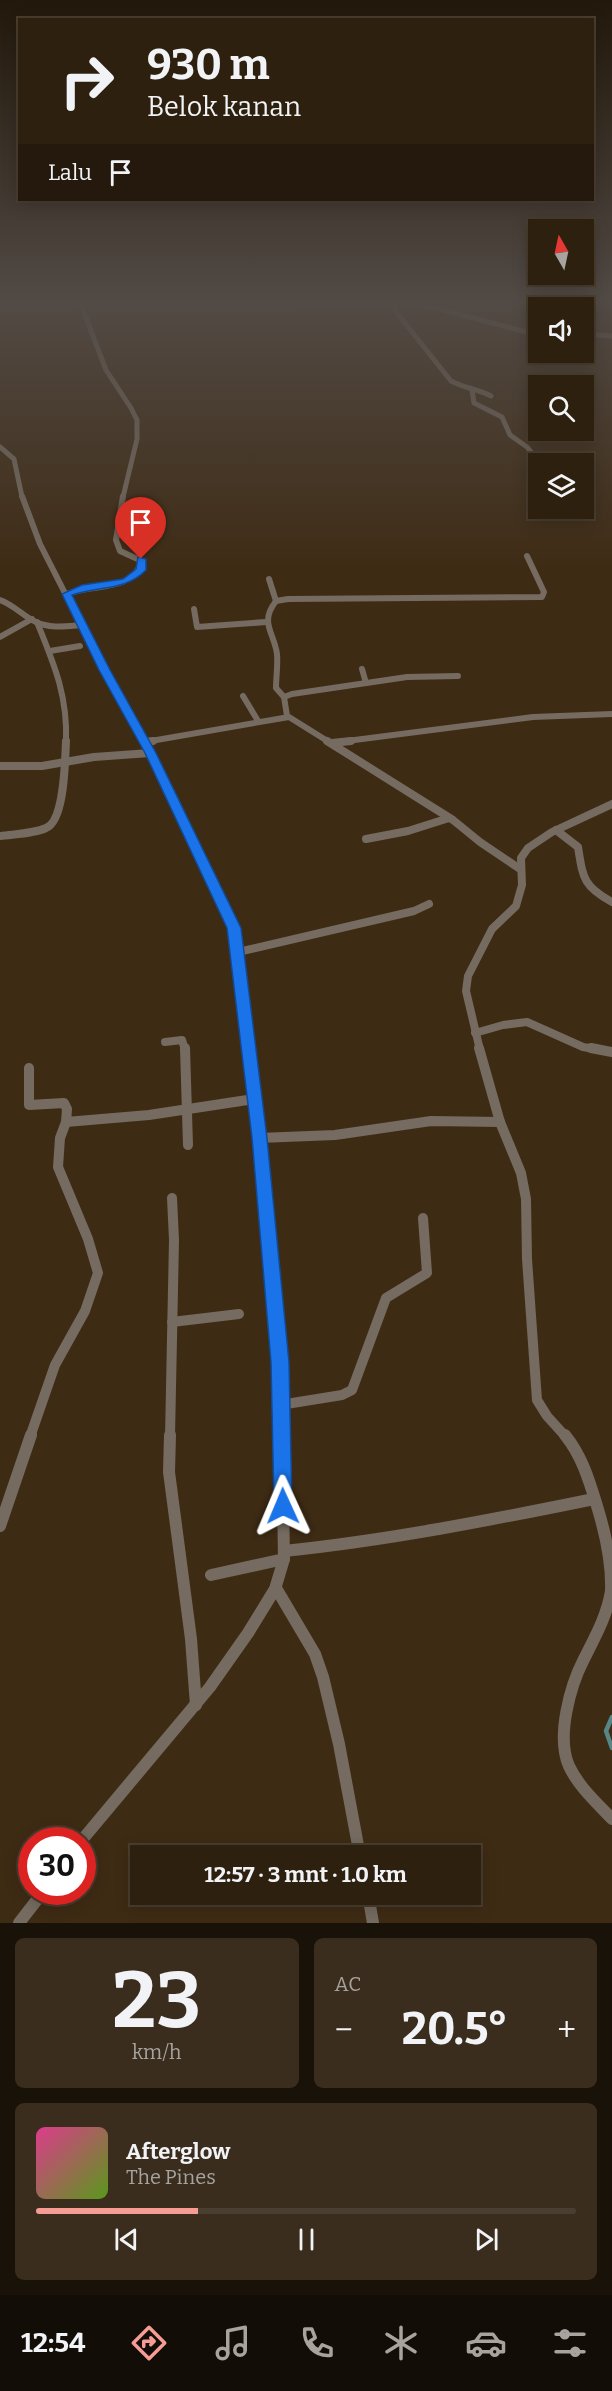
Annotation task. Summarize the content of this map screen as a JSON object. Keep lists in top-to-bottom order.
{
  "north": "top",
  "page": {
    "turn": ["930 m", "Belok kanan"],
    "then": "Lalu",
    "limit": "30",
    "trip": "12:57 · 3 mnt · 1.0 km",
    "tile": [
      ["23", "km/h"],
      "AC"
    ],
    "heat": ["−", "20.5°", "+"],
    "song": ["Afterglow", "The Pines"],
    "tabs": "12:54"
  }
}
